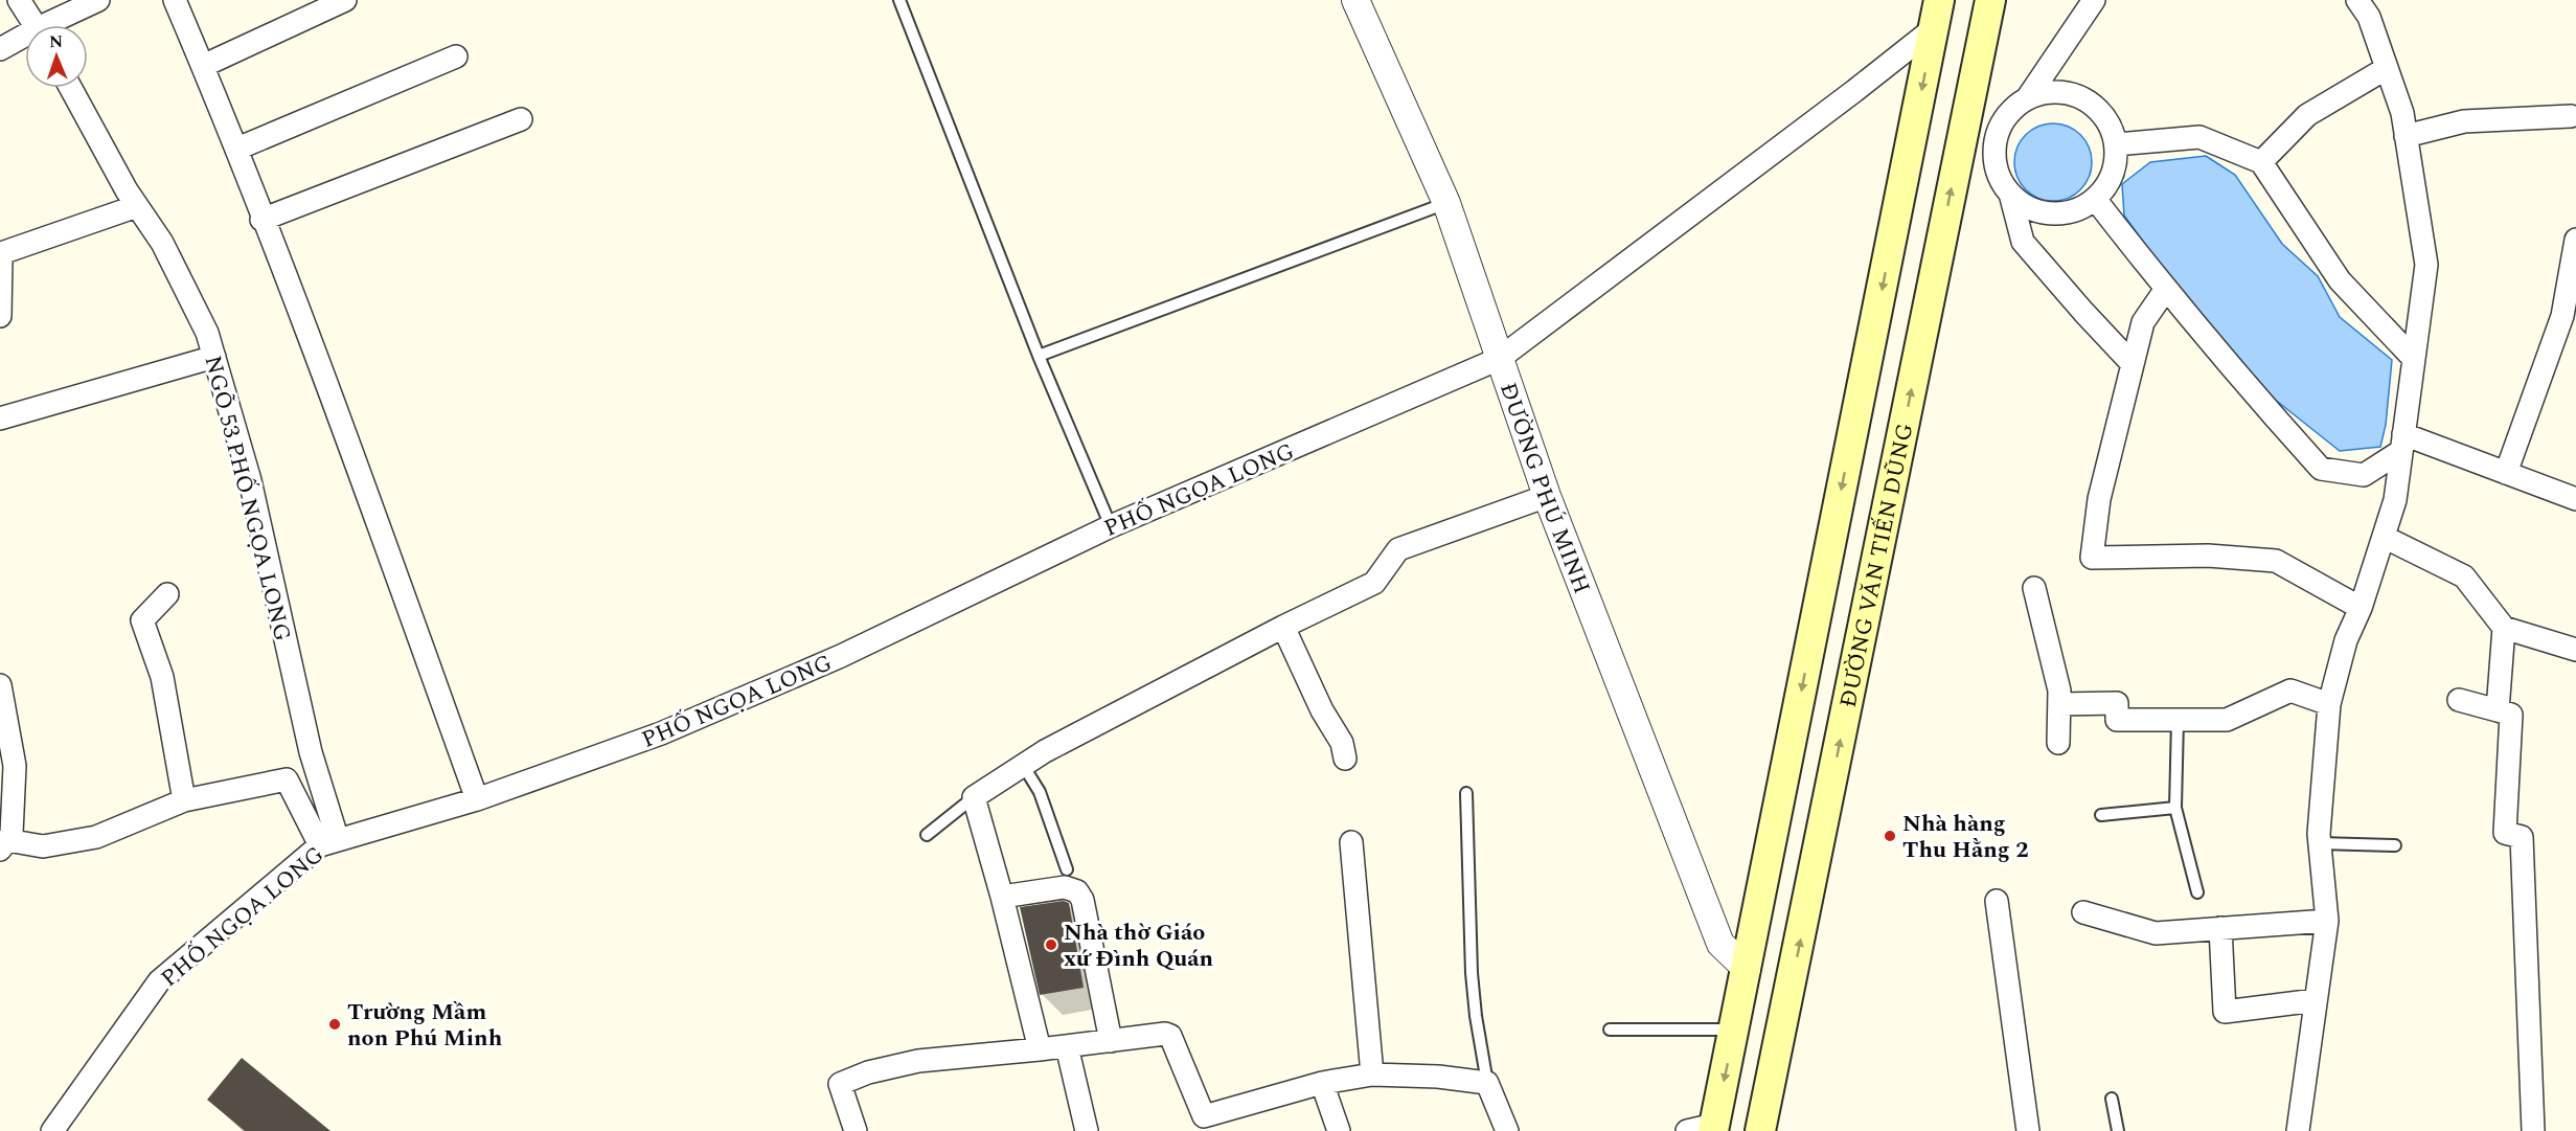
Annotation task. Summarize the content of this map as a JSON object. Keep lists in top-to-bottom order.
{
  "streets": {
    "main road": ["ĐƯỜNG VĂN TIẾN DŨNG"],
    "street": ["ĐƯỜNG PHÚ MINH", "PHỐ NGỌA LONG", "NGÕ 53 PHỐ NGỌA LONG"]
  },
  "crossings": [
    ["ĐƯỜNG PHÚ MINH", "PHỐ NGỌA LONG"],
    ["ĐƯỜNG PHÚ MINH", "ĐƯỜNG VĂN TIẾN DŨNG"],
    ["PHỐ NGỌA LONG", "NGÕ 53 PHỐ NGỌA LONG"],
    ["PHỐ NGỌA LONG", "ĐƯỜNG VĂN TIẾN DŨNG"]
  ],
  "places": ["Nhà hàng Thu Hằng 2", "Nhà thờ Giáo xứ Đình Quán", "Trường Mầm non Phú Minh"],
  "north": "top"
}
